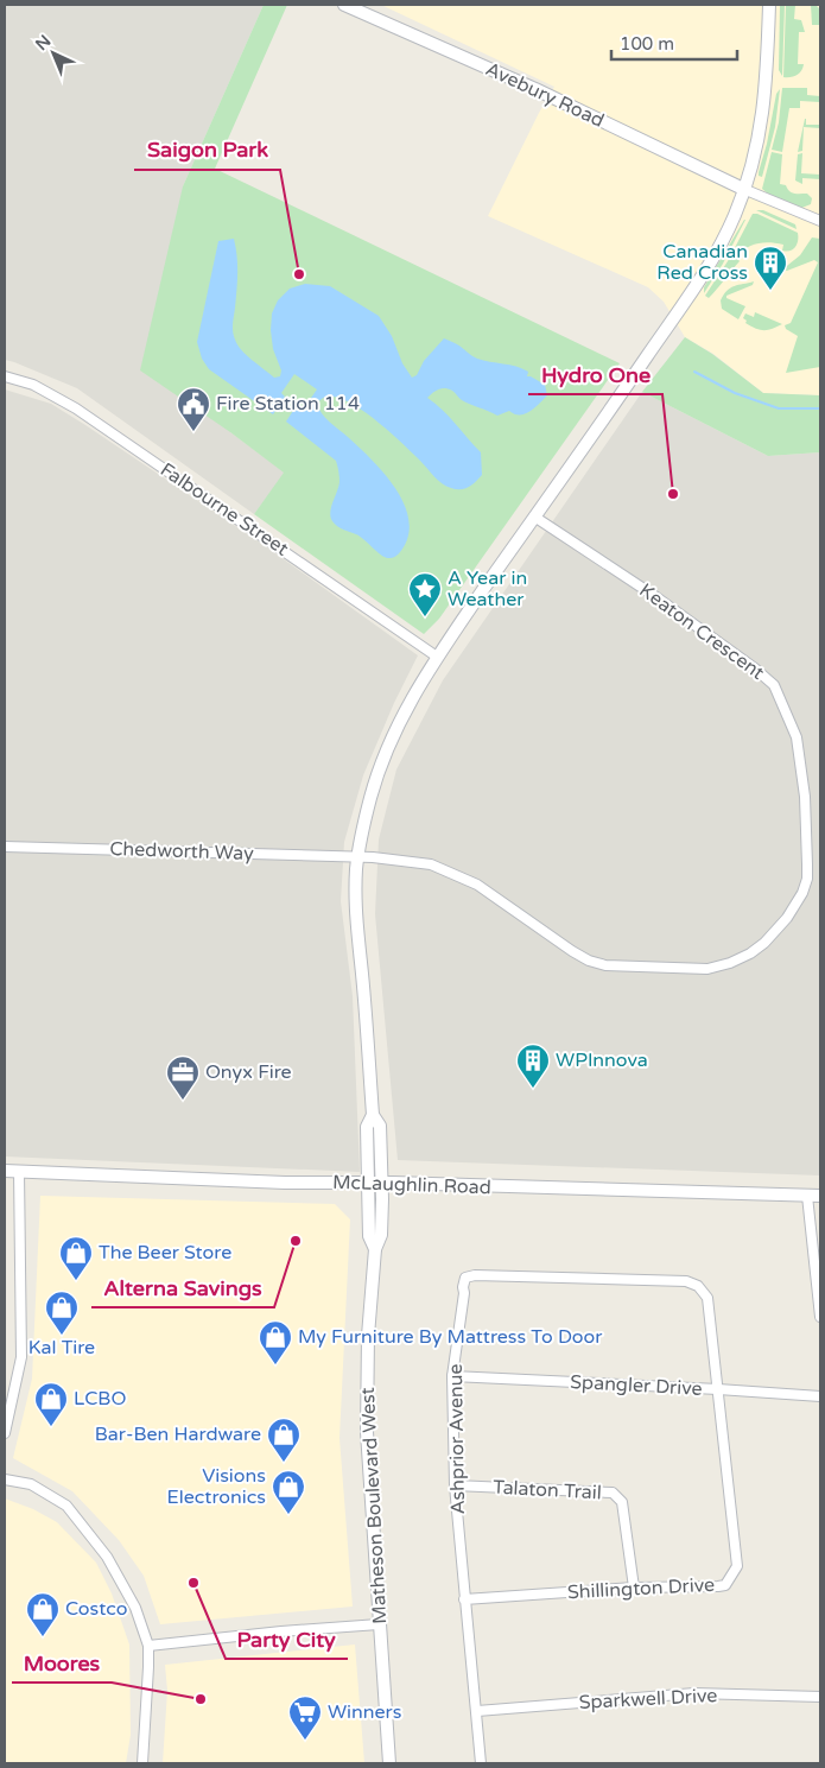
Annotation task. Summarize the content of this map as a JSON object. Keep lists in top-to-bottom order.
{
  "streets": {
    "street": [
      "Avebury Road",
      "Falbourne Street",
      "Keaton Crescent",
      "Chedworth Way",
      "McLaughlin Road",
      "Spangler Drive",
      "Ashprior Avenue",
      "Talaton Trail",
      "Matheson Boulevard West",
      "Shillington Drive",
      "Sparkwell Drive"
    ]
  },
  "crossings": [
    ["Avebury Road", "Matheson Boulevard West"],
    ["Falbourne Street", "Matheson Boulevard West"],
    ["Keaton Crescent", "Chedworth Way"],
    ["Keaton Crescent", "Matheson Boulevard West"],
    ["Chedworth Way", "Matheson Boulevard West"],
    ["McLaughlin Road", "Matheson Boulevard West"],
    ["Spangler Drive", "Ashprior Avenue"],
    ["Spangler Drive", "Shillington Drive"],
    ["Ashprior Avenue", "Talaton Trail"],
    ["Ashprior Avenue", "Shillington Drive"],
    ["Ashprior Avenue", "Sparkwell Drive"],
    ["Talaton Trail", "Shillington Drive"]
  ],
  "places": {
    "other": [
      "Saigon Park",
      "Hydro One",
      "Alterna Savings",
      "Party City",
      "Moores"
    ],
    "building": ["Canadian Red Cross", "WPInnova"],
    "public building": ["Fire Station 114"],
    "place": ["A Year in Weather"],
    "office": ["Onyx Fire"],
    "shop": [
      "The Beer Store",
      "Kal Tire",
      "My Furniture By Mattress To Door",
      "LCBO",
      "Bar-Ben Hardware",
      "Visions Electronics",
      "Costco"
    ],
    "supermarket": ["Winners"]
  },
  "scale_bar": "100 m",
  "north": "top left"
}
